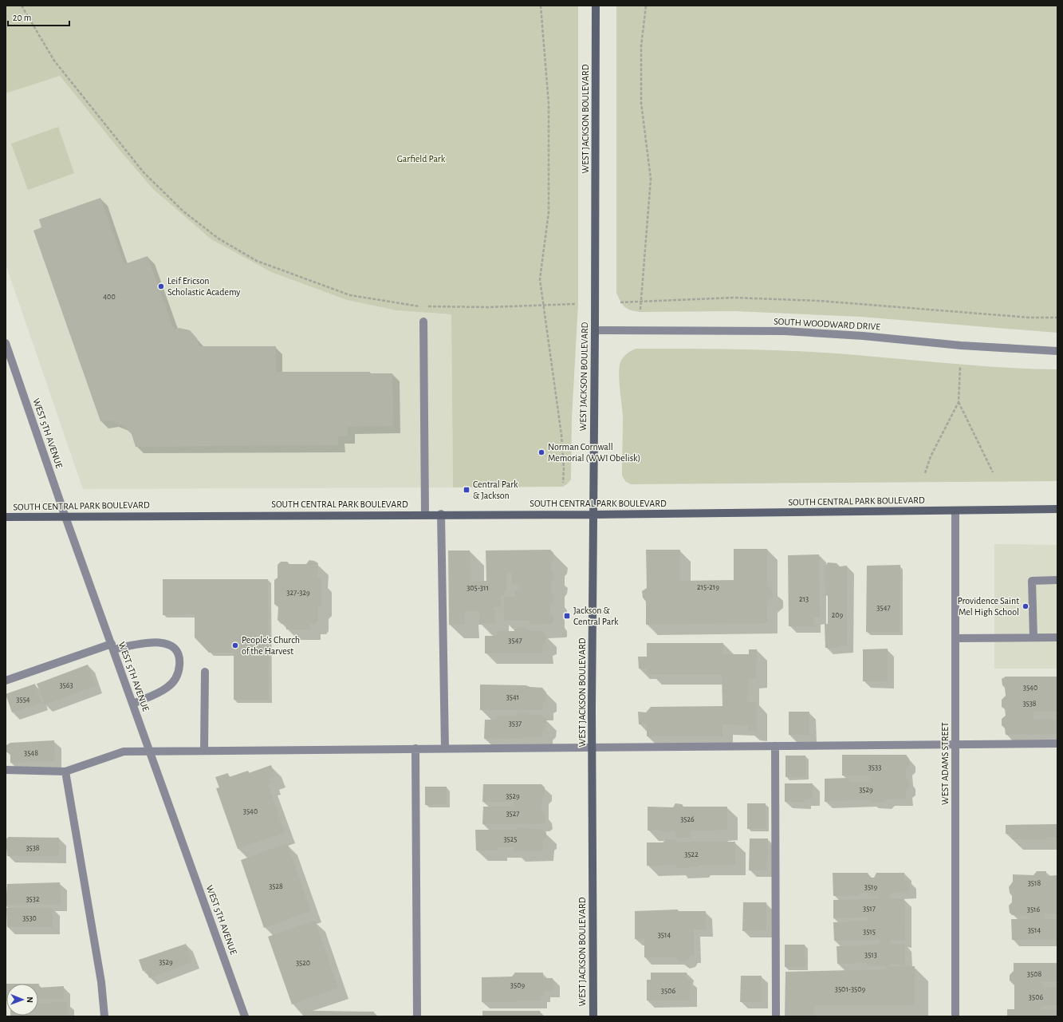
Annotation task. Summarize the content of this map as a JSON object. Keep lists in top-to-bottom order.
{
  "streets": {
    "street": [
      "WEST JACKSON BOULEVARD",
      "SOUTH WOODWARD DRIVE",
      "WEST 5TH AVENUE",
      "SOUTH CENTRAL PARK BOULEVARD",
      "WEST ADAMS STREET"
    ]
  },
  "crossings": [
    ["WEST JACKSON BOULEVARD", "SOUTH WOODWARD DRIVE"],
    ["WEST JACKSON BOULEVARD", "SOUTH CENTRAL PARK BOULEVARD"],
    ["WEST 5TH AVENUE", "SOUTH CENTRAL PARK BOULEVARD"],
    ["SOUTH CENTRAL PARK BOULEVARD", "WEST ADAMS STREET"]
  ],
  "parks": ["Garfield Park"],
  "places": {
    "other": [
      "Leif Ericson Scholastic Academy",
      "Norman Cornwall Memorial (WWI Obelisk)",
      "Providence Saint Mel High School",
      "People's Church of the Harvest"
    ],
    "transit": ["Central Park & Jackson", "Jackson & Central Park"]
  },
  "house_numbers": [
    "400",
    "215-219",
    "305-311",
    "327-329",
    "213",
    "3547",
    "209",
    "3547",
    "3563",
    "3540",
    "3541",
    "3554",
    "3538",
    "3537",
    "3548",
    "3533",
    "3529",
    "3529",
    "3540",
    "3527",
    "3526",
    "3525",
    "3538",
    "3522",
    "3518",
    "3528",
    "3519",
    "3532",
    "3517",
    "3516",
    "3530",
    "3514",
    "3515",
    "3514",
    "3513",
    "3529",
    "3520",
    "3508",
    "3509",
    "3501-3509",
    "3506",
    "3506"
  ],
  "scale_bar": "20 m",
  "north": "right"
}
